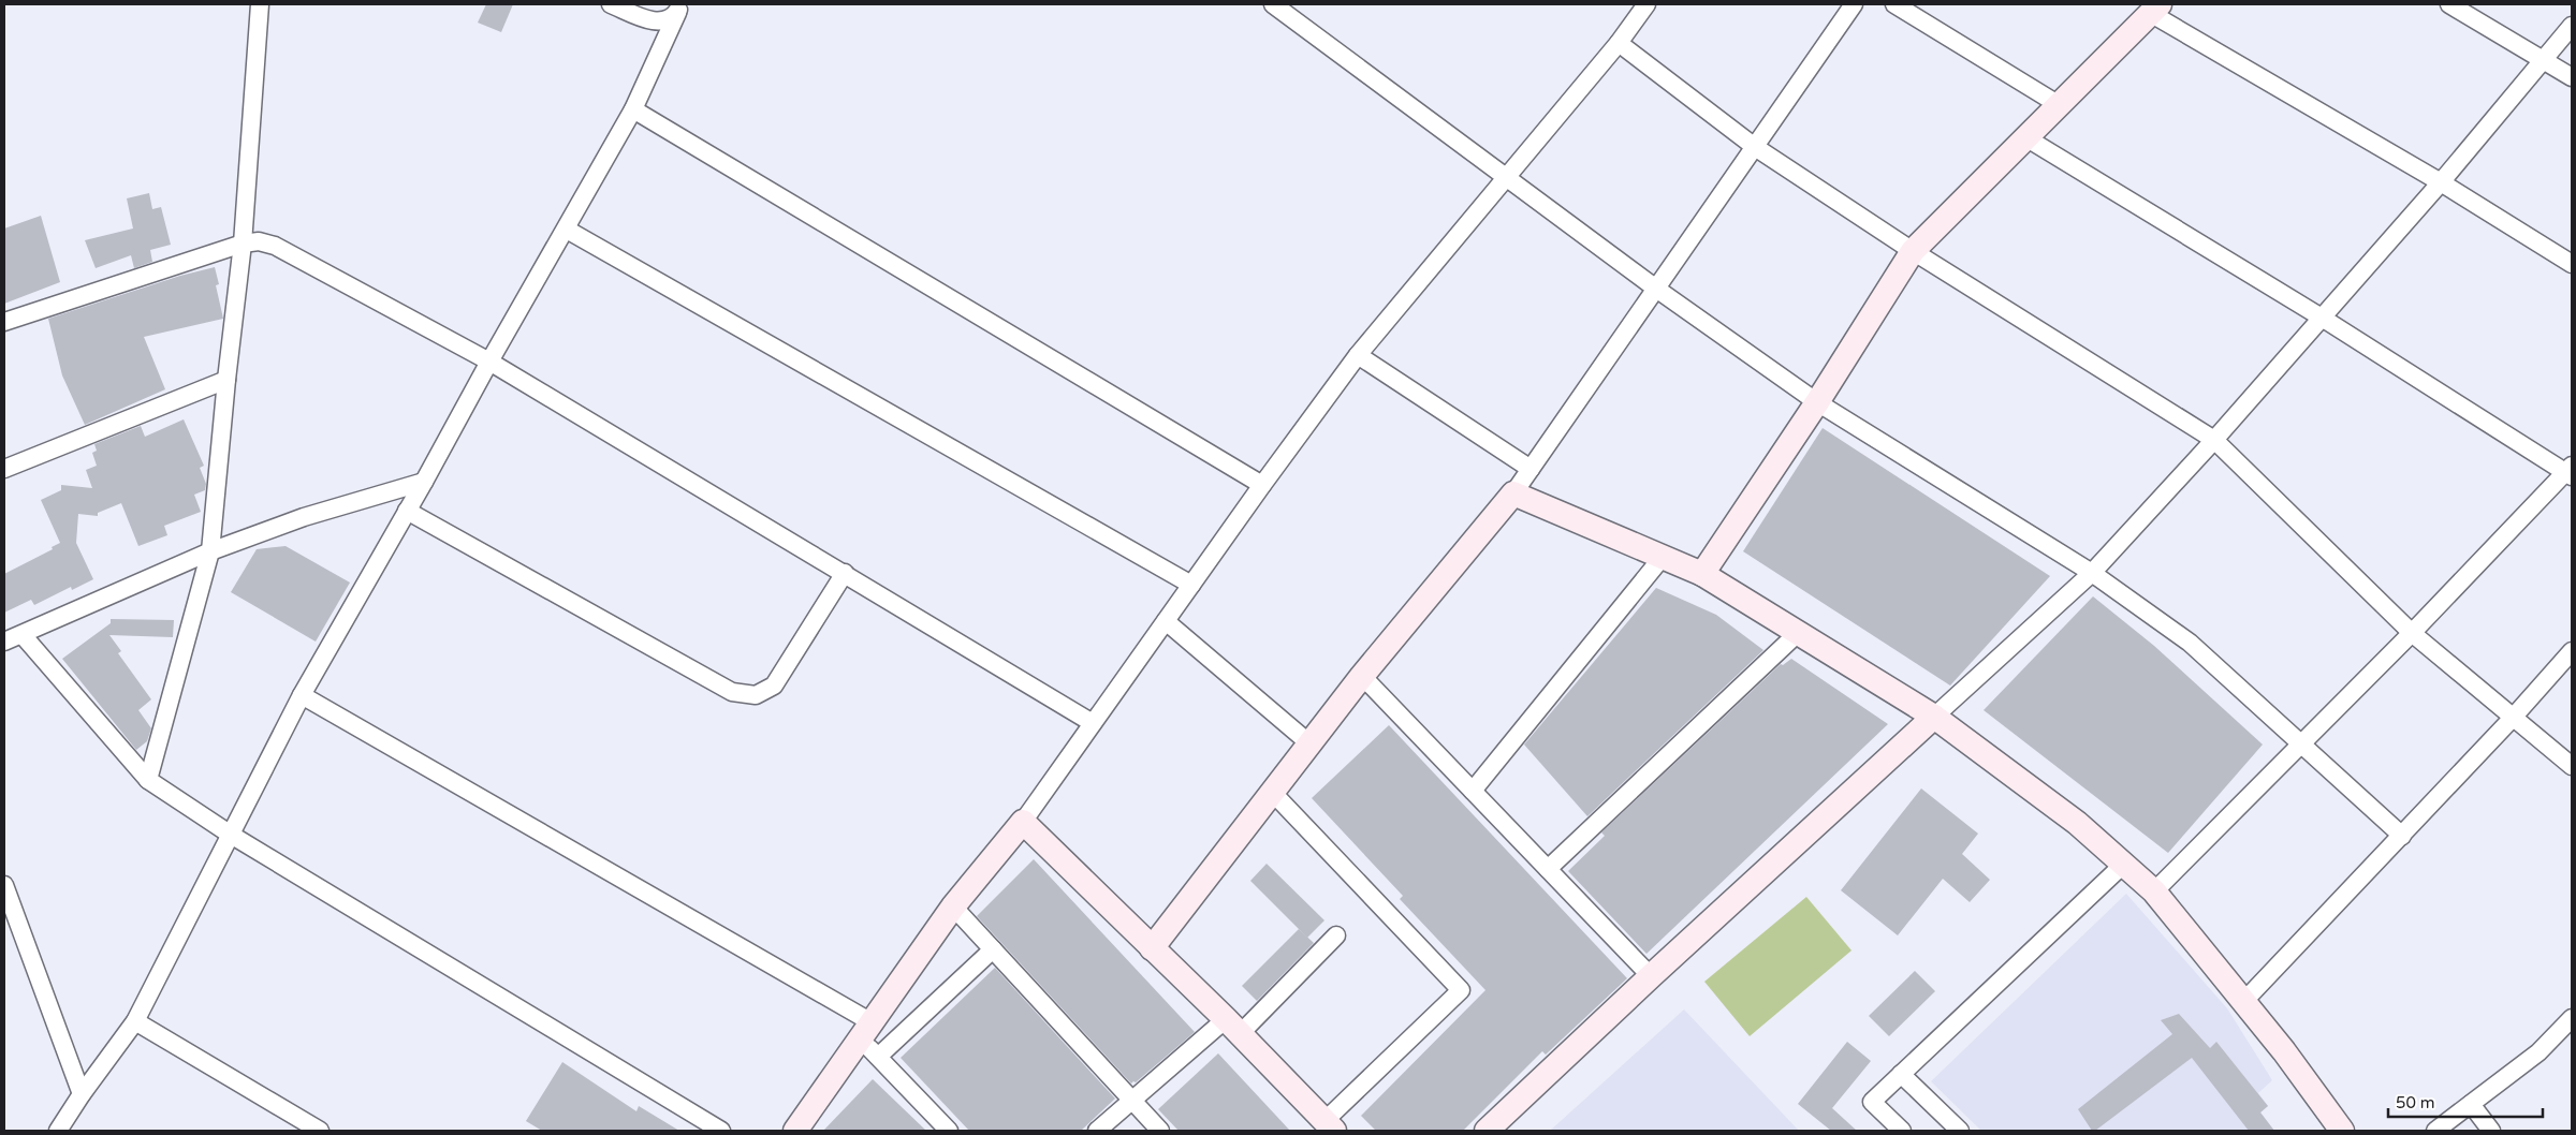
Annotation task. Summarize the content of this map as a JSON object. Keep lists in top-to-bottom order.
{
  "scale_bar": "50 m"
}
